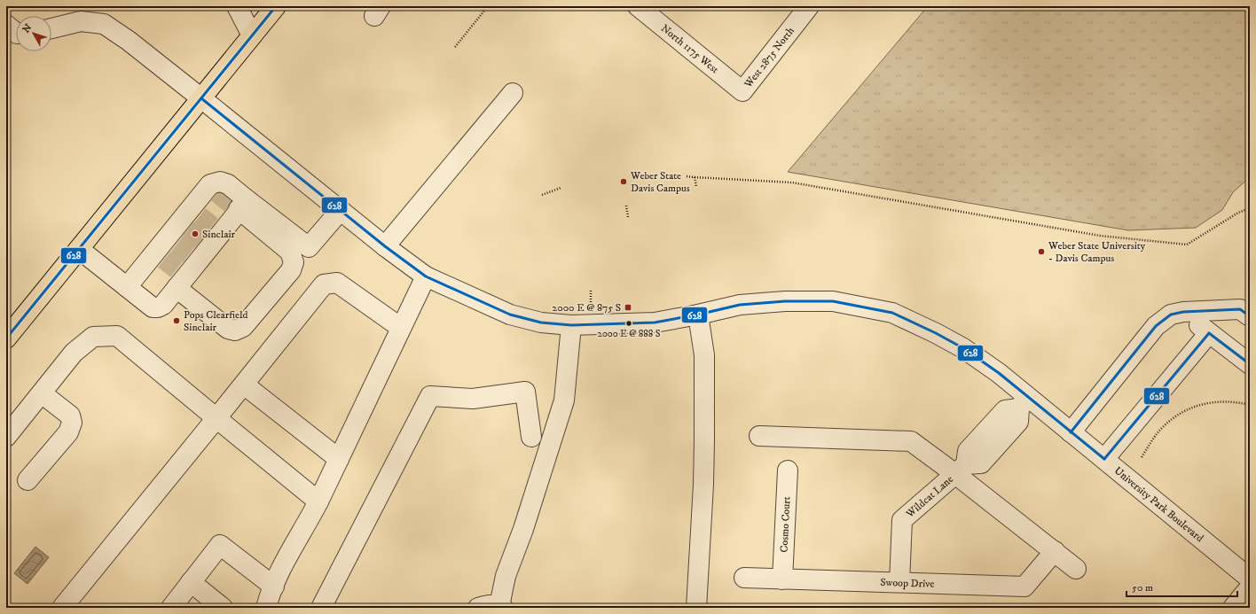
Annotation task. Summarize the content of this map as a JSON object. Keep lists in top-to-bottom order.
{
  "streets": {
    "street": [
      "North 1175 West",
      "West 2875 North",
      "Wildcat Lane",
      "University Park Boulevard",
      "Cosmo Court",
      "Swoop Drive"
    ]
  },
  "crossings": [
    ["North 1175 West", "West 2875 North"],
    ["Wildcat Lane", "Swoop Drive"],
    ["Cosmo Court", "Swoop Drive"]
  ],
  "places": {
    "other": [
      "Weber State Davis Campus",
      "Sinclair",
      "Weber State University - Davis Campus",
      "Pops Clearfield Sinclair",
      "2000 E @ 888 S"
    ],
    "transit": ["2000 E @ 875 S"]
  },
  "lines": ["transit line 628"],
  "scale_bar": "50 m",
  "north": "top left"
}
